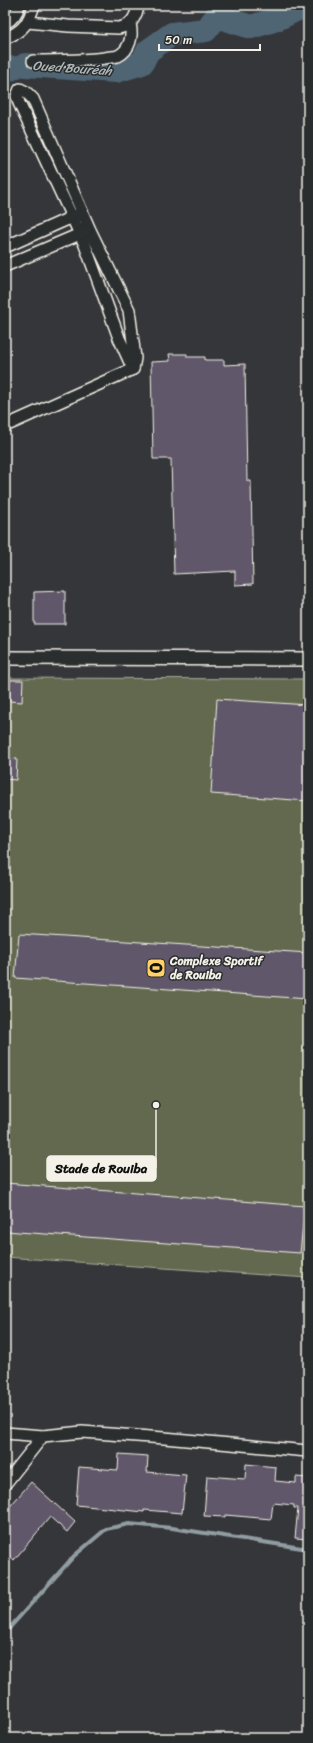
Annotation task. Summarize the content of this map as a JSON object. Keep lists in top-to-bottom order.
{
  "water": ["Oued Bouréah"],
  "places": {
    "sports": ["Complexe Sportif de Rouiba"],
    "other": ["Stade de Rouiba"]
  },
  "scale_bar": "50 m"
}
